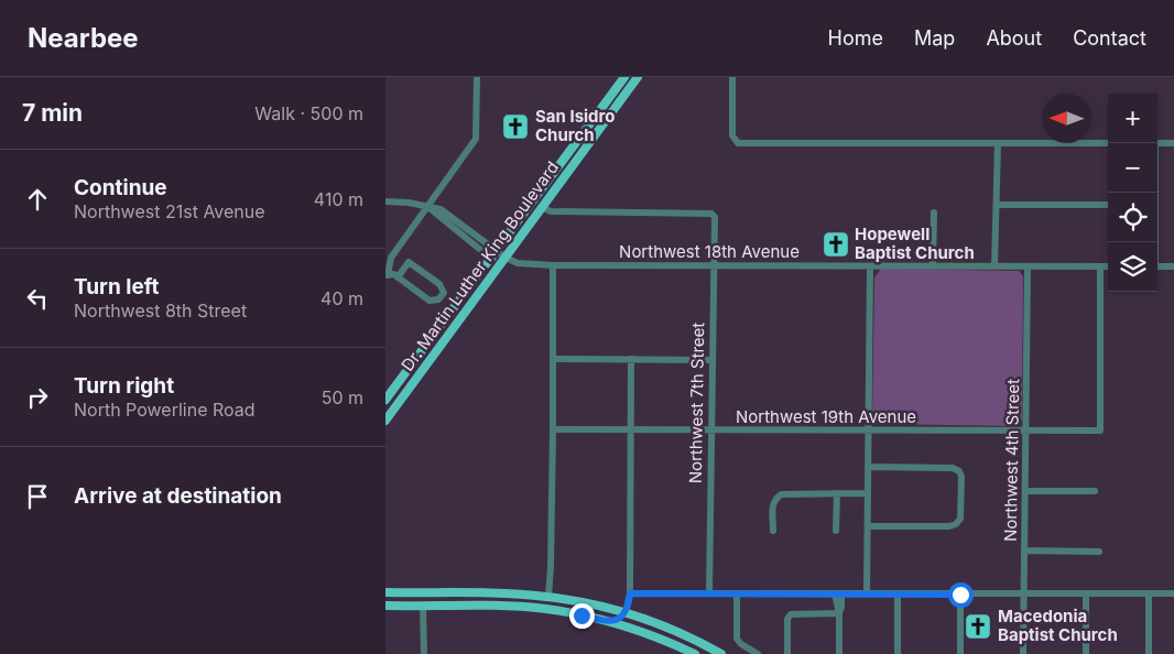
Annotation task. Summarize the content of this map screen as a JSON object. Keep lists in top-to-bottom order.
{
  "streets": {
    "main road": ["Dr. Martin Luther King Boulevard"],
    "street": [
      "Northwest 18th Avenue",
      "Northwest 7th Street",
      "Northwest 19th Avenue",
      "Northwest 4th Street"
    ]
  },
  "crossings": [
    ["Northwest 18th Avenue", "Dr. Martin Luther King Boulevard"],
    ["Northwest 18th Avenue", "Northwest 7th Street"],
    ["Northwest 18th Avenue", "Northwest 19th Avenue"],
    ["Northwest 18th Avenue", "Northwest 4th Street"],
    ["Dr. Martin Luther King Boulevard", "Northwest 7th Street"],
    ["Northwest 7th Street", "Northwest 19th Avenue"],
    ["Northwest 19th Avenue", "Northwest 4th Street"]
  ],
  "places": {
    "church": ["San Isidro Church", "Hopewell Baptist Church", "Macedonia Baptist Church"]
  },
  "north": "left",
  "page": {
    "header": "Nearbee",
    "nav": [
      "Home",
      "Map",
      "About",
      "Contact"
    ],
    "heading": ["7 min", "Walk · 500 m"],
    "map_buttons": ["+", "−"],
    "list": [
      ["Continue", "Northwest 21st Avenue", "410 m"],
      ["Turn left", "Northwest 8th Street", "40 m"],
      ["Turn right", "North Powerline Road", "50 m"],
      "Arrive at destination"
    ]
  }
}
